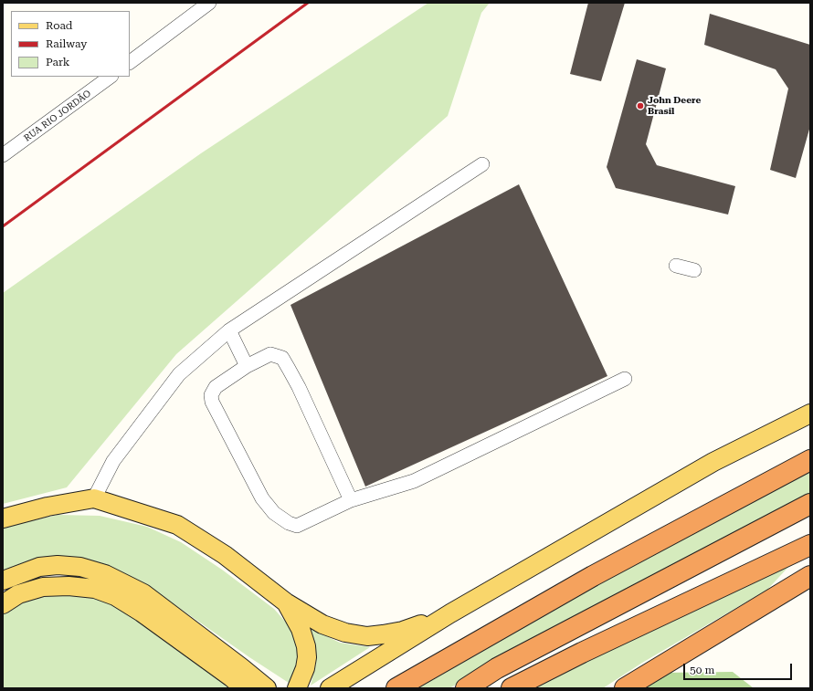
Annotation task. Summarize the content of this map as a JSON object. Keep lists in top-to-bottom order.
{
  "streets": {
    "street": ["RUA RIO JORDÃO"]
  },
  "places": ["John Deere Brasil"],
  "legend": ["Road", "Railway", "Park"],
  "scale_bar": "50 m"
}
